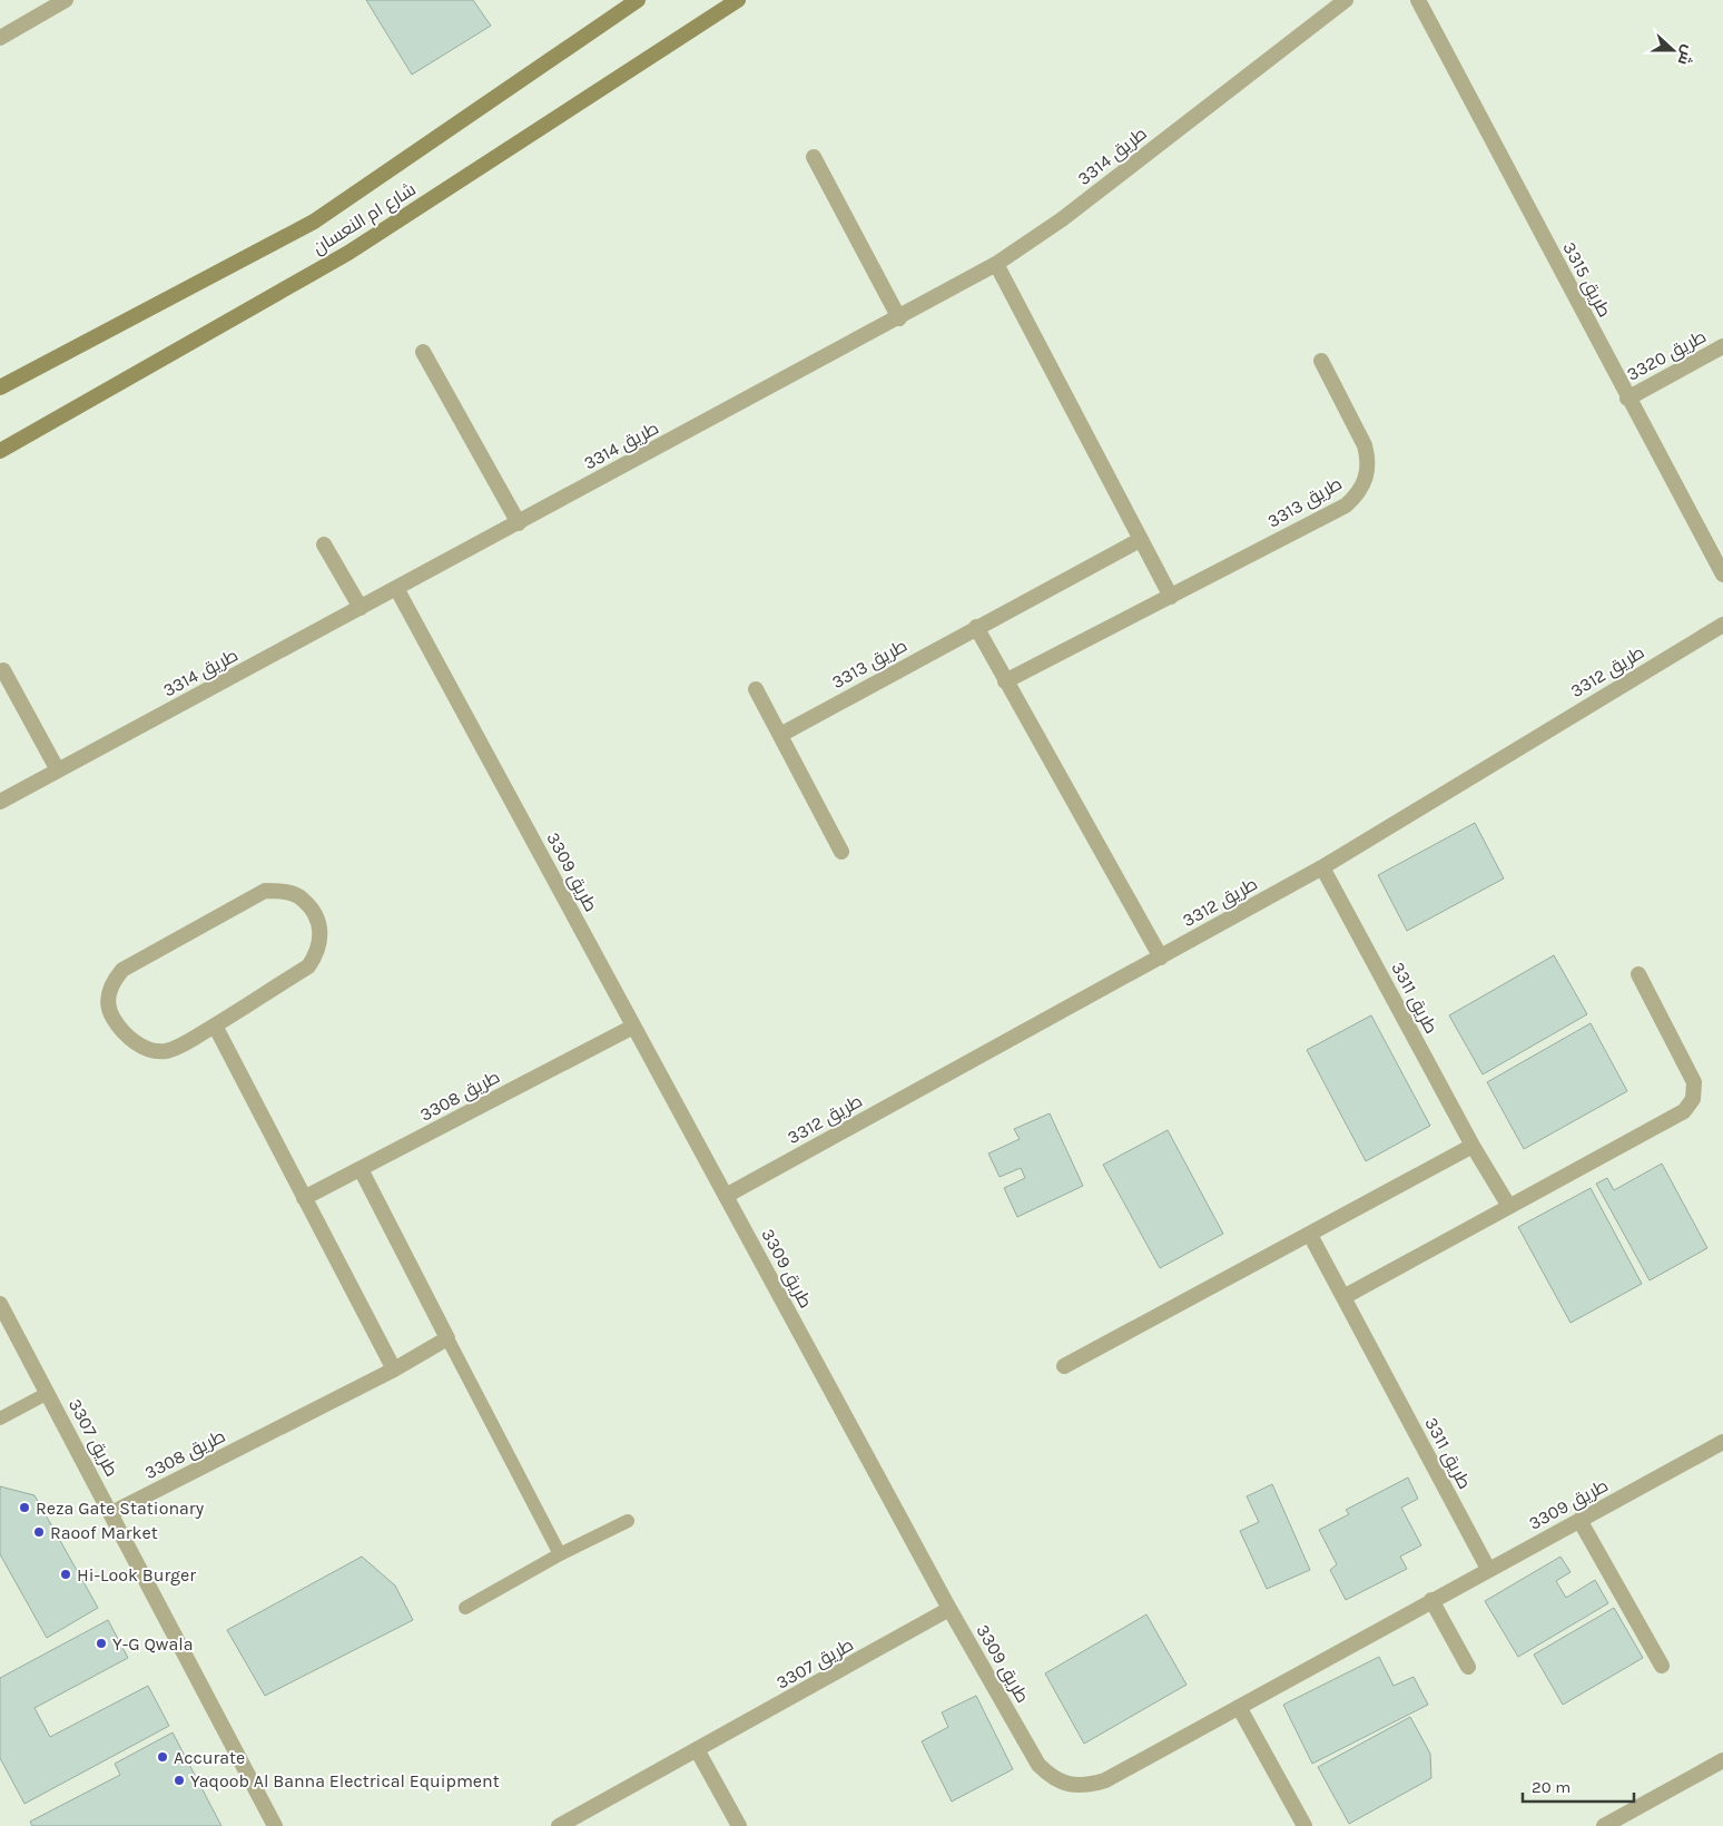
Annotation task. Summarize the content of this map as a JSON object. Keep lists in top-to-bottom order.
{
  "streets": {
    "main road": ["شارع ام النعسان"],
    "street": [
      "طريق 3314",
      "طريق 3315",
      "طريق 3320",
      "طريق 3313",
      "طريق 3312",
      "طريق 3309",
      "طريق 3311",
      "طريق 3308",
      "طريق 3307"
    ]
  },
  "crossings": [
    ["طريق 3314", "طريق 3309"],
    ["طريق 3315", "طريق 3320"],
    ["طريق 3312", "طريق 3309"],
    ["طريق 3312", "طريق 3311"],
    ["طريق 3309", "طريق 3311"],
    ["طريق 3309", "طريق 3308"],
    ["طريق 3309", "طريق 3307"],
    ["طريق 3308", "طريق 3307"]
  ],
  "places": [
    "Reza Gate Stationary",
    "Raoof Market",
    "Hi-Look Burger",
    "Y-G Qwala",
    "Accurate",
    "Yaqoob Al Banna Electrical Equipment"
  ],
  "scale_bar": "20 m",
  "north": "right"
}
